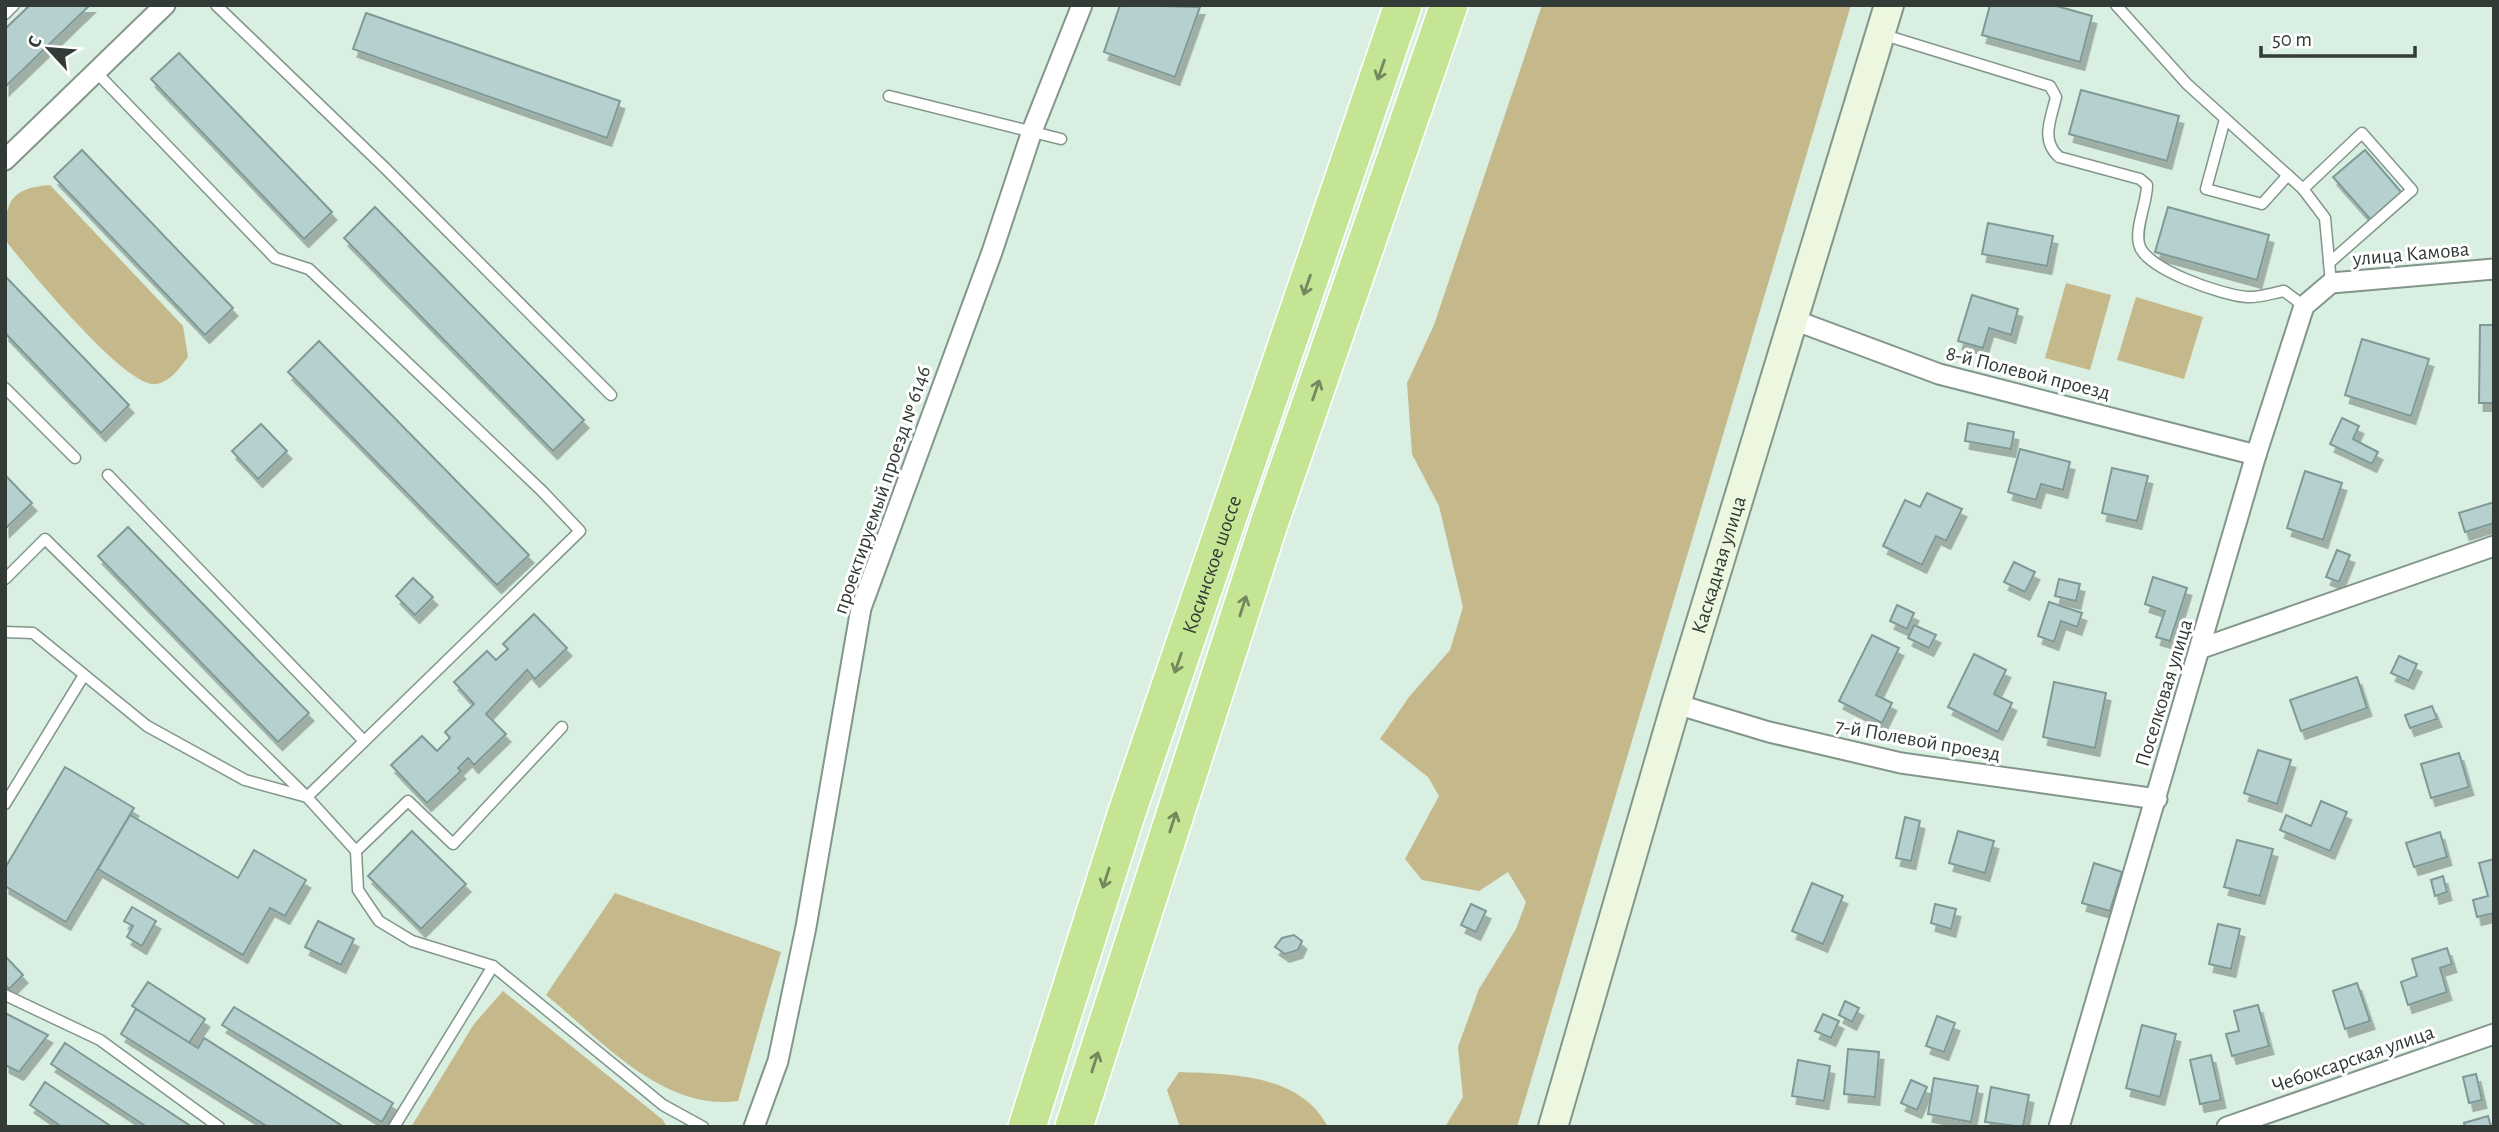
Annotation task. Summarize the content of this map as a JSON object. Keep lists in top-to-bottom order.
{
  "streets": {
    "highway": ["Косинское шоссе"],
    "street": [
      "улица Камова",
      "8-й Полевой проезд",
      "проектируемый проезд № 6146",
      "Каскадная улица",
      "Поселковая улица",
      "7-й Полевой проезд",
      "Чебоксарская улица"
    ]
  },
  "crossings": [
    ["8-й Полевой проезд", "Каскадная улица"],
    ["8-й Полевой проезд", "Поселковая улица"],
    ["Каскадная улица", "7-й Полевой проезд"],
    ["Поселковая улица", "7-й Полевой проезд"]
  ],
  "scale_bar": "50 m",
  "north": "top left"
}
